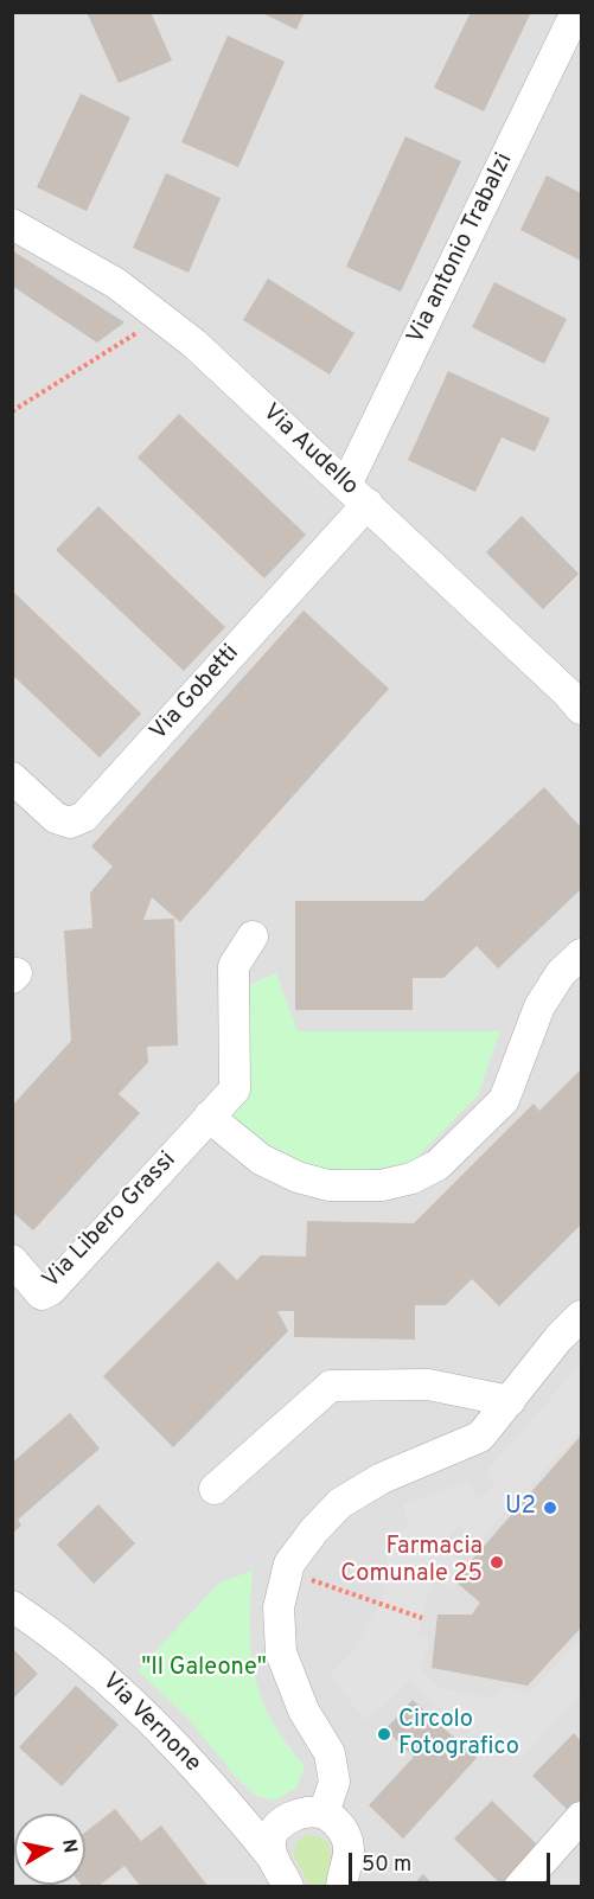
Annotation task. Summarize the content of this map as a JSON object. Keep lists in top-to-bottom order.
{
  "streets": {
    "street": [
      "Via antonio Trabalzi",
      "Via Audello",
      "Via Gobetti",
      "Via Libero Grassi",
      "Via Vernone"
    ]
  },
  "crossings": [
    ["Via antonio Trabalzi", "Via Audello"],
    ["Via antonio Trabalzi", "Via Gobetti"],
    ["Via Audello", "Via Gobetti"]
  ],
  "parks": ["\"Il Galeone\""],
  "places": ["U2", "Farmacia Comunale 25", "Circolo Fotografico"],
  "scale_bar": "50 m",
  "north": "right"
}
